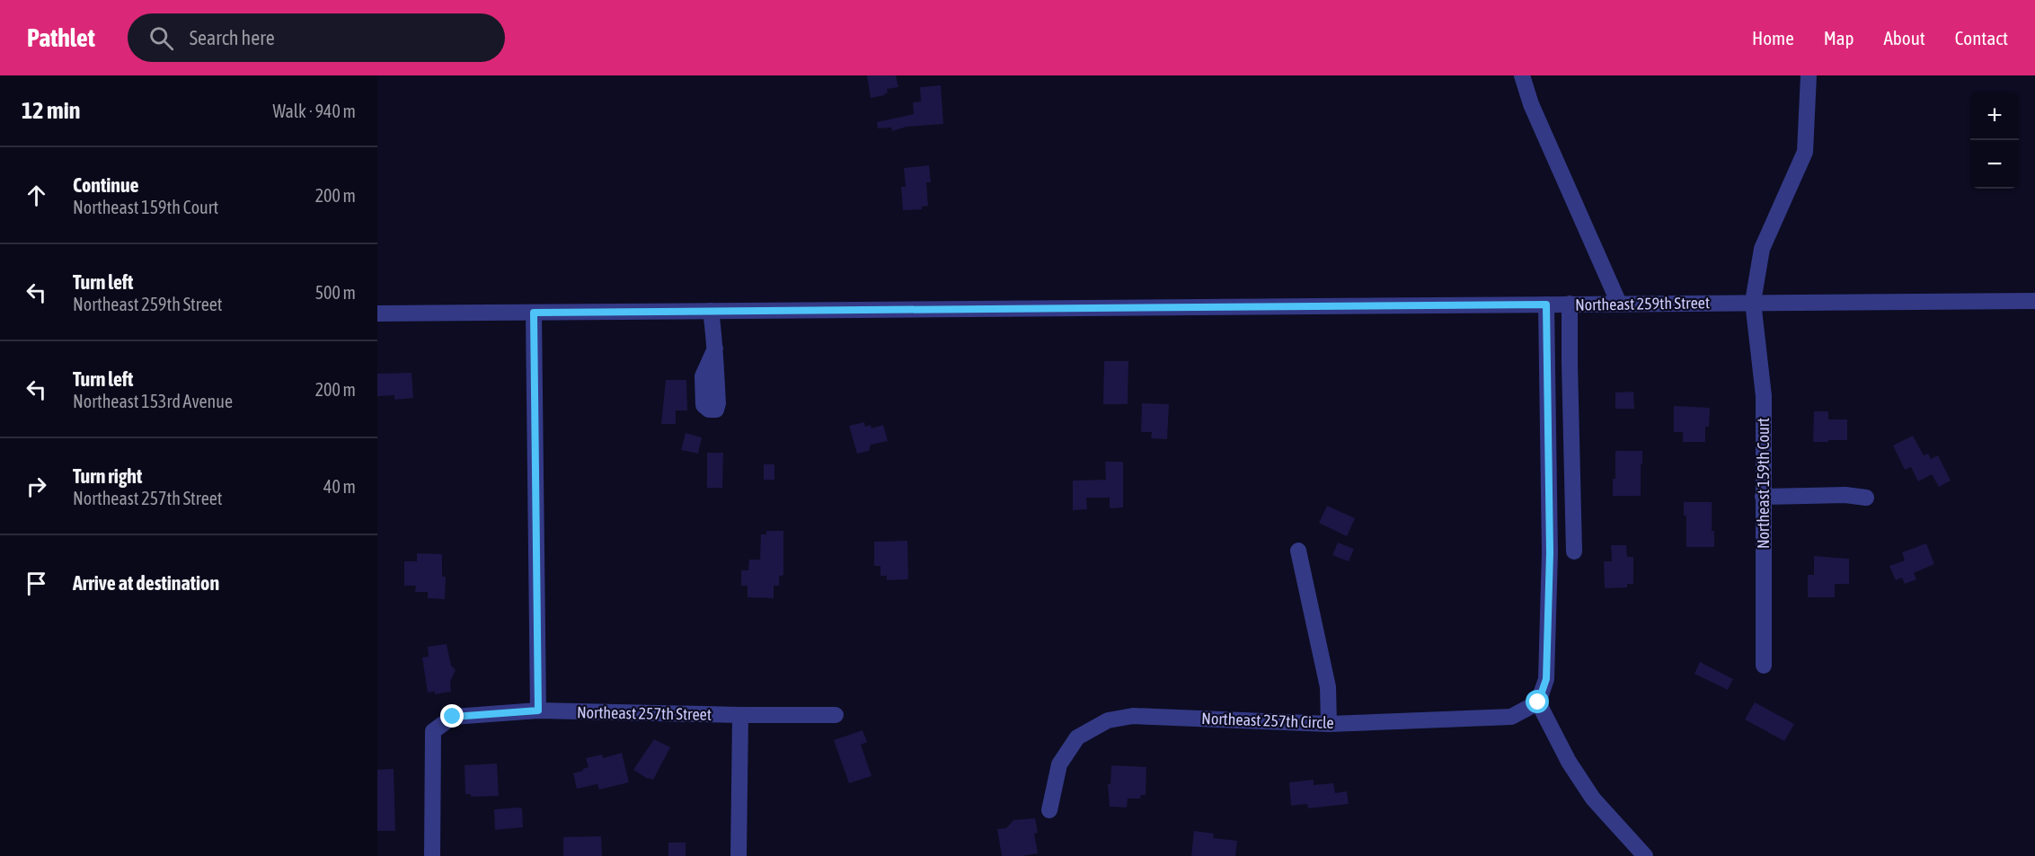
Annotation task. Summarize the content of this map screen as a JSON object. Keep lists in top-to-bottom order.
{
  "streets": {
    "street": [
      "Northeast 259th Street",
      "Northeast 159th Court",
      "Northeast 257th Street",
      "Northeast 257th Circle"
    ]
  },
  "crossings": [
    ["Northeast 259th Street", "Northeast 159th Court"]
  ],
  "page": {
    "header": "Pathlet",
    "search": "Search here",
    "nav": [
      "Home",
      "Map",
      "About",
      "Contact"
    ],
    "heading": ["12 min", "Walk · 940 m"],
    "map_buttons": ["+", "−"],
    "list": [
      ["Continue", "Northeast 159th Court", "200 m"],
      ["Turn left", "Northeast 259th Street", "500 m"],
      ["Turn left", "Northeast 153rd Avenue", "200 m"],
      ["Turn right", "Northeast 257th Street", "40 m"],
      "Arrive at destination"
    ]
  }
}
